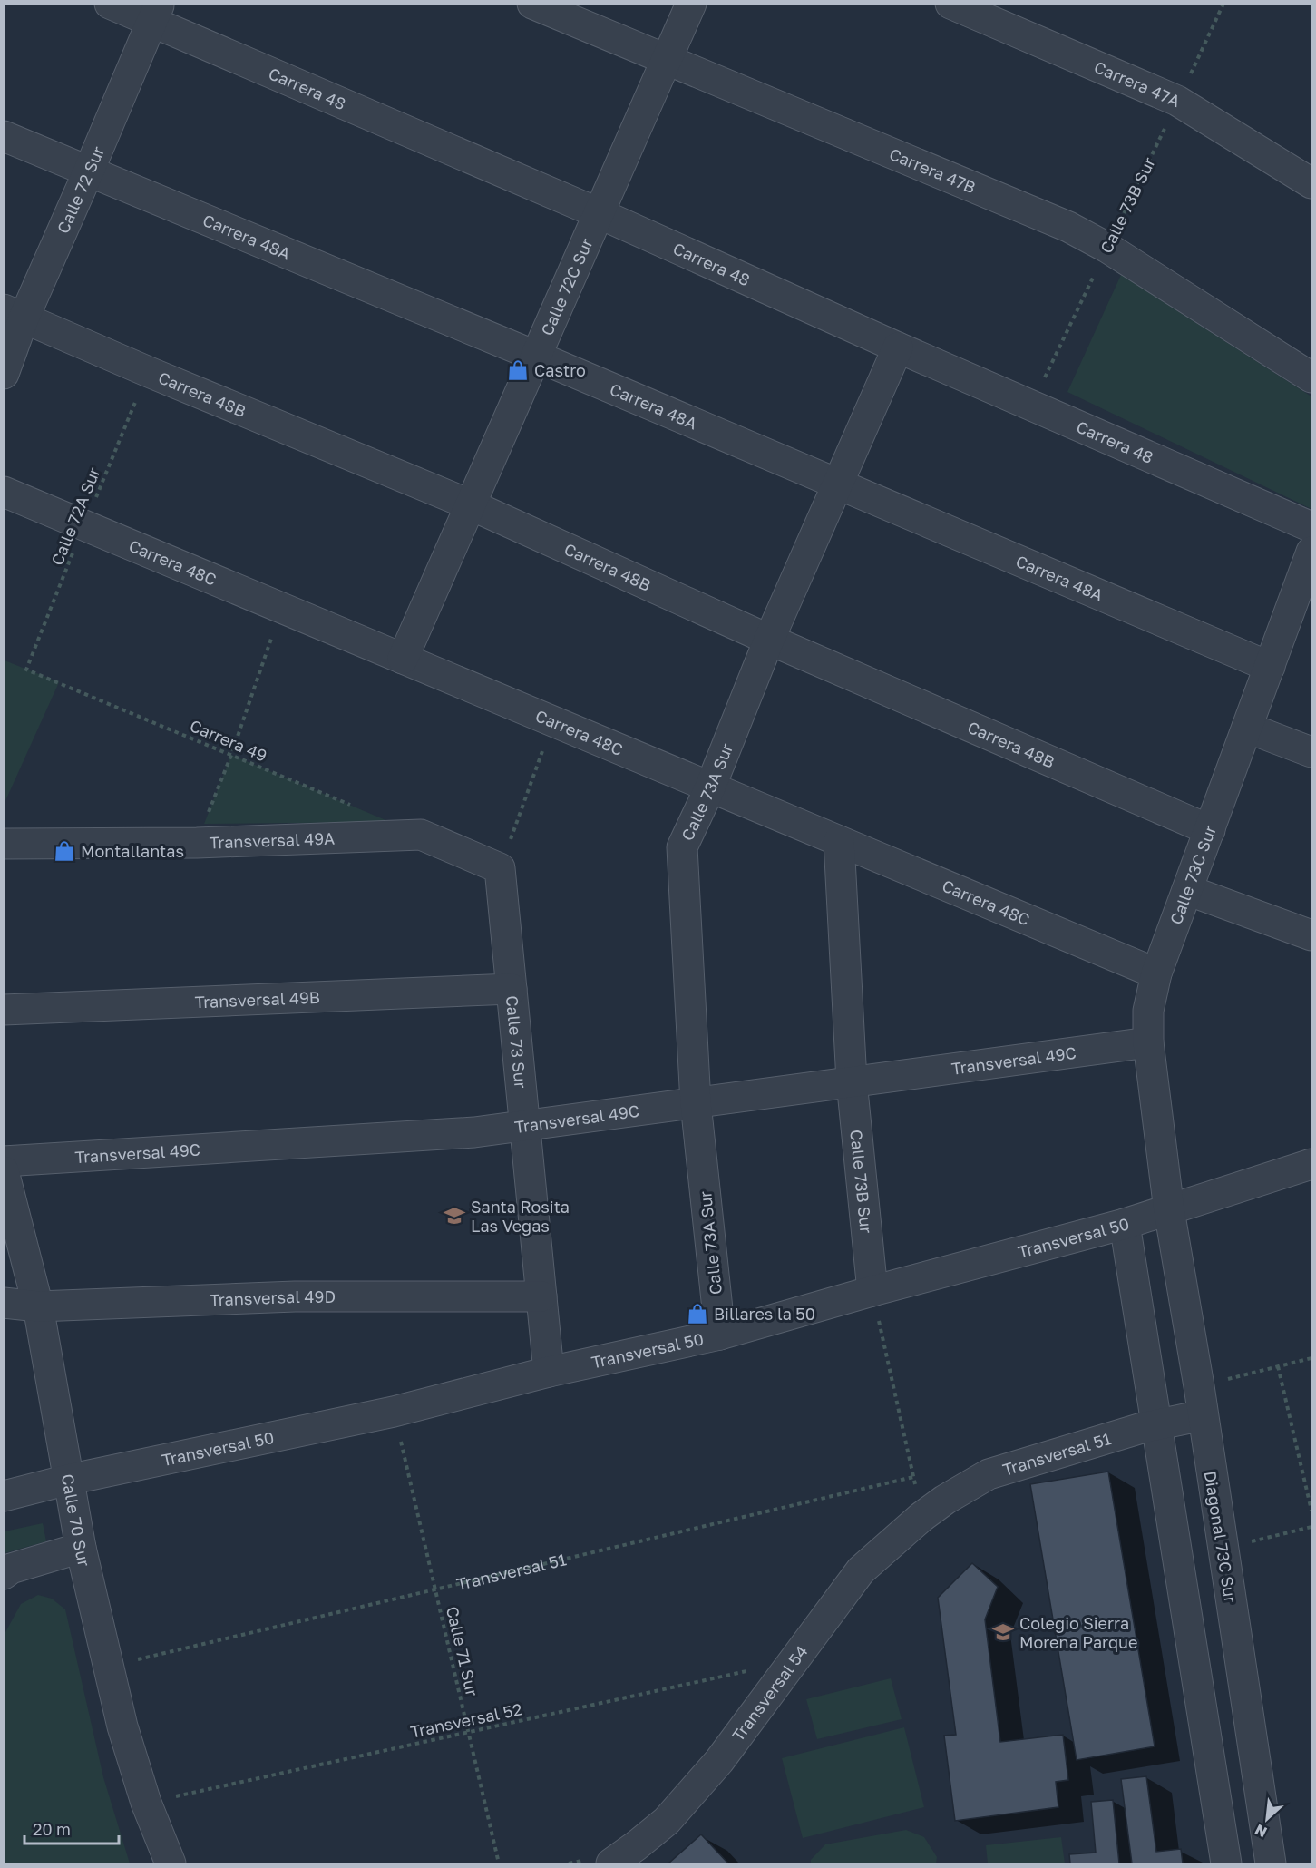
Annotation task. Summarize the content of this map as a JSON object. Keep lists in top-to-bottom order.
{
  "streets": {
    "street": [
      "Carrera 47A",
      "Carrera 48",
      "Carrera 47B",
      "Calle 72 Sur",
      "Calle 73B Sur",
      "Carrera 48A",
      "Calle 72C Sur",
      "Carrera 48B",
      "Carrera 48C",
      "Calle 73A Sur",
      "Transversal 49A",
      "Calle 73C Sur",
      "Transversal 49B",
      "Calle 73 Sur",
      "Transversal 49C",
      "Transversal 50",
      "Transversal 49D",
      "Transversal 51",
      "Calle 70 Sur",
      "Diagonal 73C Sur",
      "Transversal 54"
    ],
    "path": [
      "Calle 72A Sur",
      "Carrera 49",
      "Calle 71 Sur",
      "Transversal 52"
    ]
  },
  "crossings": [
    ["Carrera 47A", "Calle 73B Sur"],
    ["Carrera 48", "Calle 72 Sur"],
    ["Carrera 48", "Calle 73B Sur"],
    ["Carrera 48", "Calle 72C Sur"],
    ["Carrera 48", "Calle 73A Sur"],
    ["Carrera 47B", "Calle 73B Sur"],
    ["Carrera 47B", "Calle 72C Sur"],
    ["Calle 72 Sur", "Carrera 48A"],
    ["Calle 72 Sur", "Carrera 48B"],
    ["Calle 73B Sur", "Carrera 48C"],
    ["Calle 73B Sur", "Transversal 49C"],
    ["Calle 73B Sur", "Transversal 50"],
    ["Carrera 48A", "Calle 72C Sur"],
    ["Carrera 48A", "Calle 73A Sur"],
    ["Carrera 48A", "Calle 73C Sur"],
    ["Calle 72C Sur", "Carrera 48B"],
    ["Calle 72C Sur", "Carrera 48C"],
    ["Carrera 48B", "Calle 72A Sur"],
    ["Carrera 48B", "Calle 73A Sur"],
    ["Carrera 48B", "Calle 73C Sur"],
    ["Calle 72A Sur", "Carrera 48C"],
    ["Calle 72A Sur", "Carrera 49"],
    ["Carrera 48C", "Calle 73A Sur"],
    ["Carrera 48C", "Calle 73C Sur"],
    ["Calle 73A Sur", "Transversal 49C"],
    ["Calle 73A Sur", "Transversal 50"],
    ["Transversal 49A", "Calle 73 Sur"],
    ["Calle 73C Sur", "Transversal 49C"],
    ["Calle 73C Sur", "Transversal 50"],
    ["Calle 73C Sur", "Diagonal 73C Sur"],
    ["Transversal 49B", "Calle 73 Sur"],
    ["Calle 73 Sur", "Transversal 49C"],
    ["Calle 73 Sur", "Transversal 50"],
    ["Calle 73 Sur", "Transversal 49D"],
    ["Transversal 50", "Calle 70 Sur"],
    ["Transversal 50", "Diagonal 73C Sur"],
    ["Transversal 50", "Calle 71 Sur"],
    ["Transversal 49D", "Calle 70 Sur"],
    ["Transversal 51", "Calle 70 Sur"],
    ["Transversal 51", "Diagonal 73C Sur"],
    ["Transversal 51", "Calle 71 Sur"],
    ["Transversal 51", "Transversal 54"],
    ["Calle 70 Sur", "Transversal 52"],
    ["Calle 71 Sur", "Transversal 52"],
    ["Transversal 54", "Transversal 52"]
  ],
  "places": {
    "shop": ["Castro", "Montallantas", "Billares la 50"],
    "school or university": ["Santa Rosita Las Vegas", "Colegio Sierra Morena Parque"]
  },
  "scale_bar": "20 m",
  "north": "bottom left"
}
